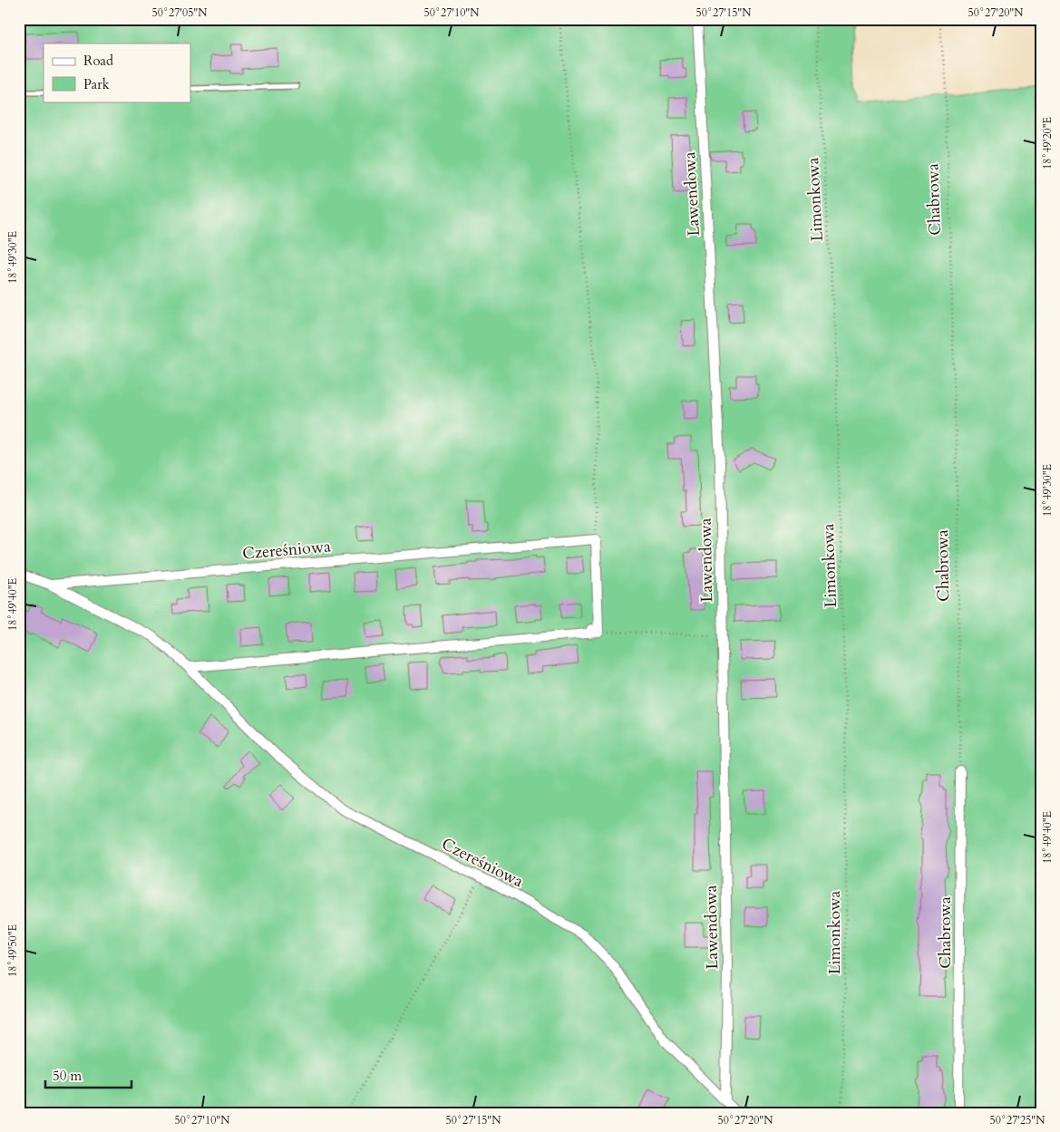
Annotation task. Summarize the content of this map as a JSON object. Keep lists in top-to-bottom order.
{
  "streets": {
    "street": ["Lawendowa", "Chabrowa", "Czereśniowa"],
    "path": ["Limonkowa"]
  },
  "crossings": [
    ["Lawendowa", "Czereśniowa"]
  ],
  "legend": ["Road", "Park"],
  "scale_bar": "50 m",
  "coordinates": [
    "50°27'05\"N",
    "50°27'10\"N",
    "50°27'15\"N",
    "50°27'20\"N",
    "18°49'20\"E",
    "18°49'30\"E",
    "18°49'40\"E",
    "18°49'50\"E",
    "50°27'25\"N"
  ]
}
